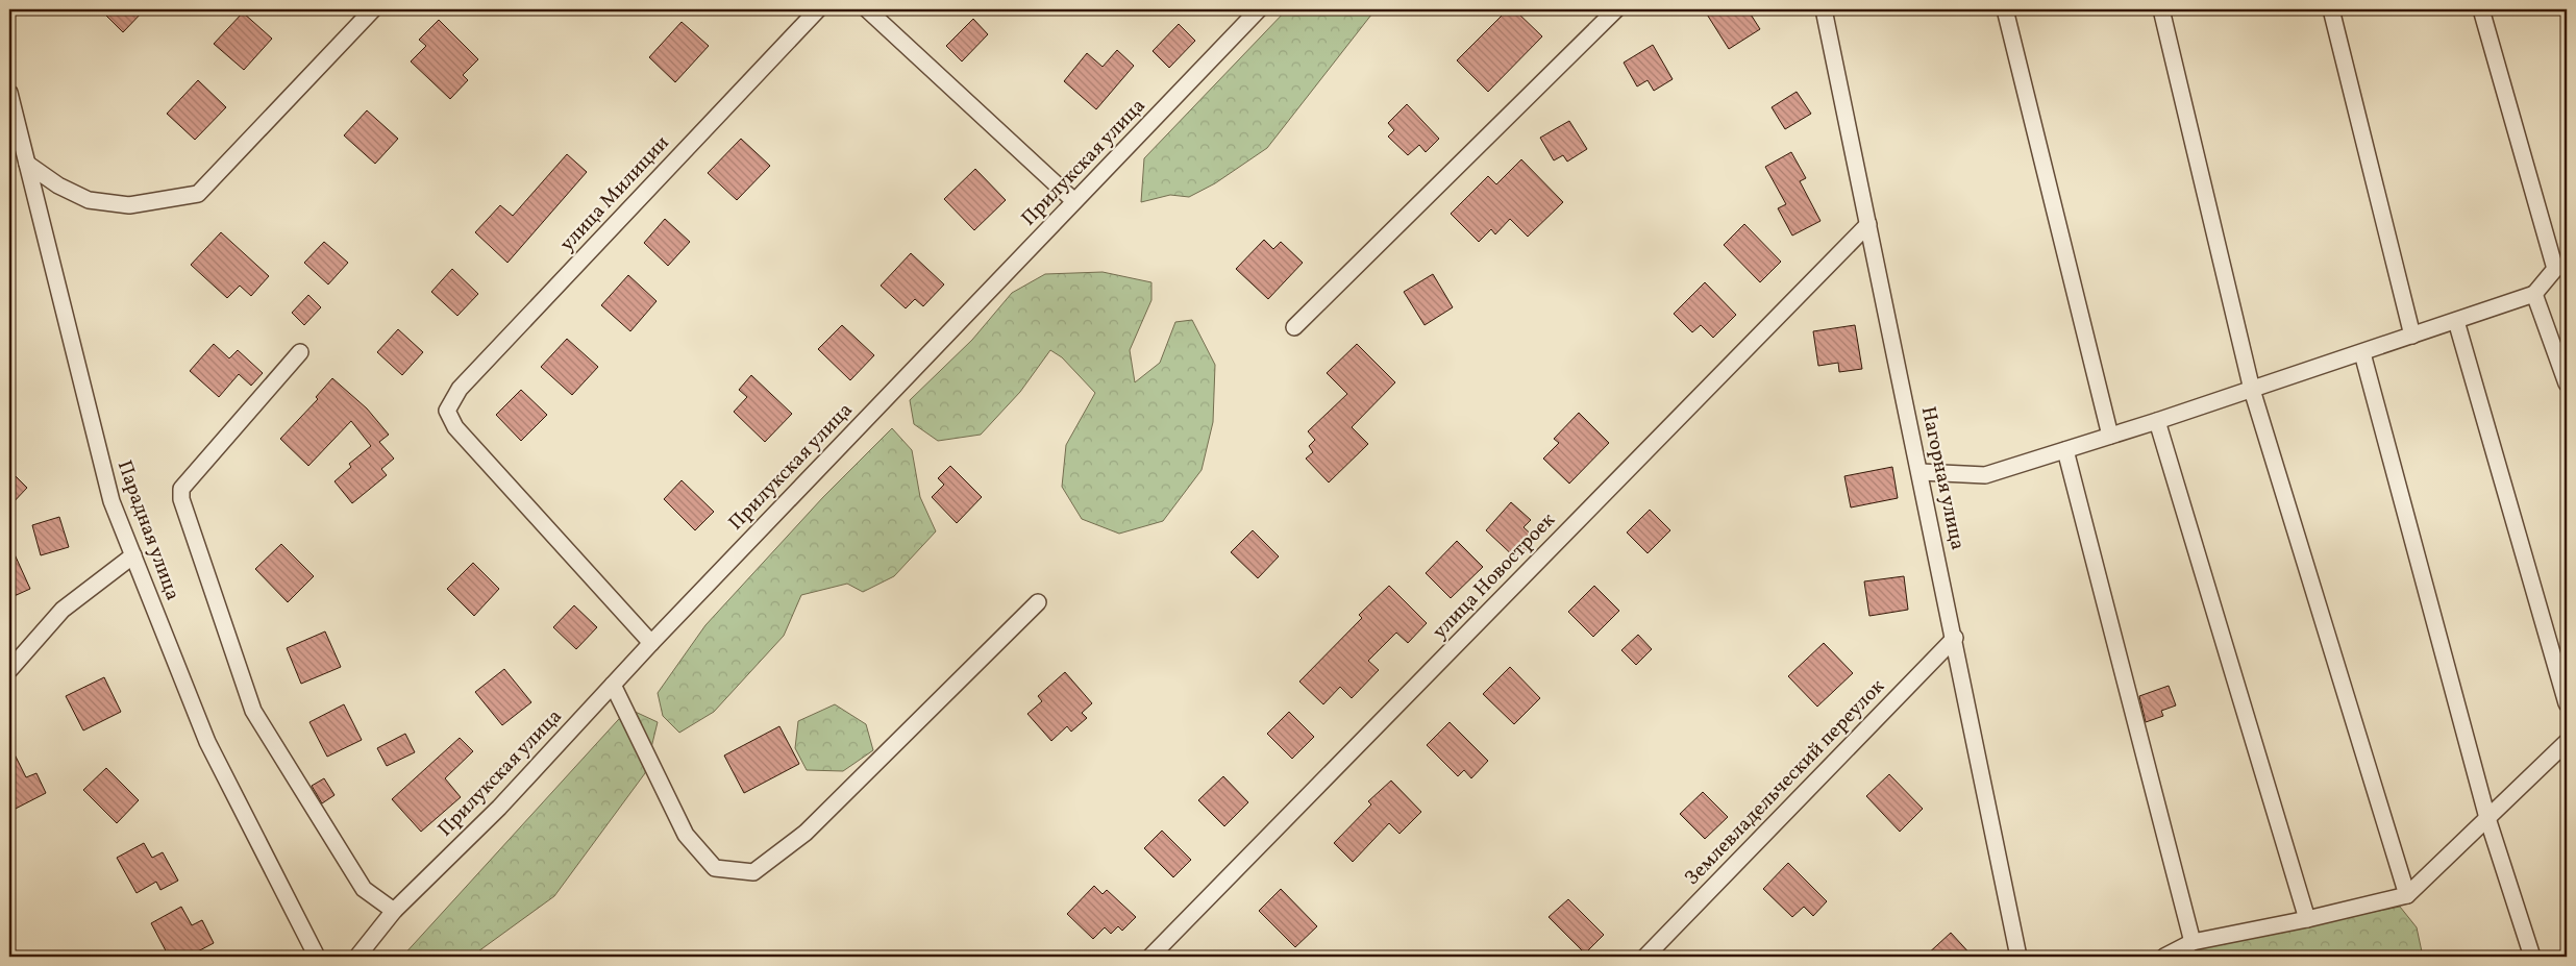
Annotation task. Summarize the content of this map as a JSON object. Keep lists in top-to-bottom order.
{
  "streets": {
    "street": [
      "Прилукская улица",
      "улица Милиции",
      "Нагорная улица",
      "Парадная улица",
      "улица Новостроек",
      "Землевладельческий переулок"
    ]
  },
  "crossings": [
    ["Прилукская улица", "улица Милиции"],
    ["Нагорная улица", "улица Новостроек"],
    ["Нагорная улица", "Землевладельческий переулок"]
  ]
}
